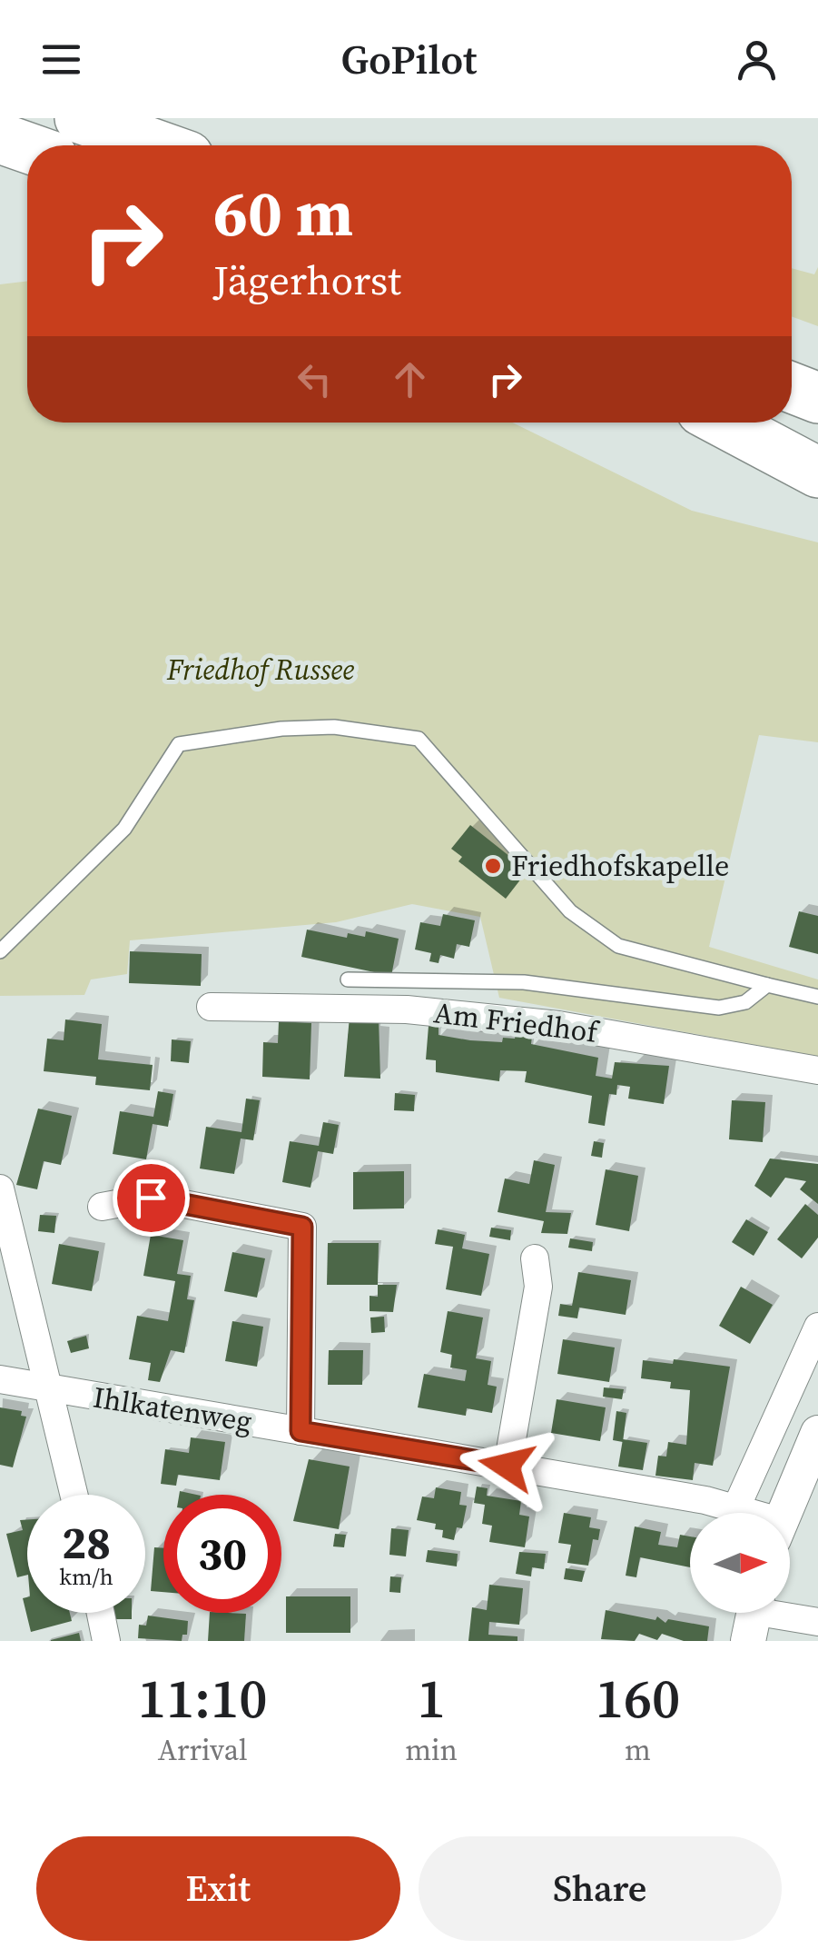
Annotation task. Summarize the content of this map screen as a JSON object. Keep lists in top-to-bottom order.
{
  "streets": {
    "street": ["Am Friedhof", "Ihlkatenweg"]
  },
  "parks": ["Friedhof Russee"],
  "places": ["Friedhofskapelle"],
  "north": "right",
  "page": {
    "header": "GoPilot",
    "turn": ["60 m", "Jägerhorst"],
    "speed": "28 km/h",
    "limit": "30",
    "eta": [
      "11:10",
      "Arrival",
      "1",
      "min",
      "160",
      "m"
    ],
    "buttons": ["Exit", "Share"]
  }
}
